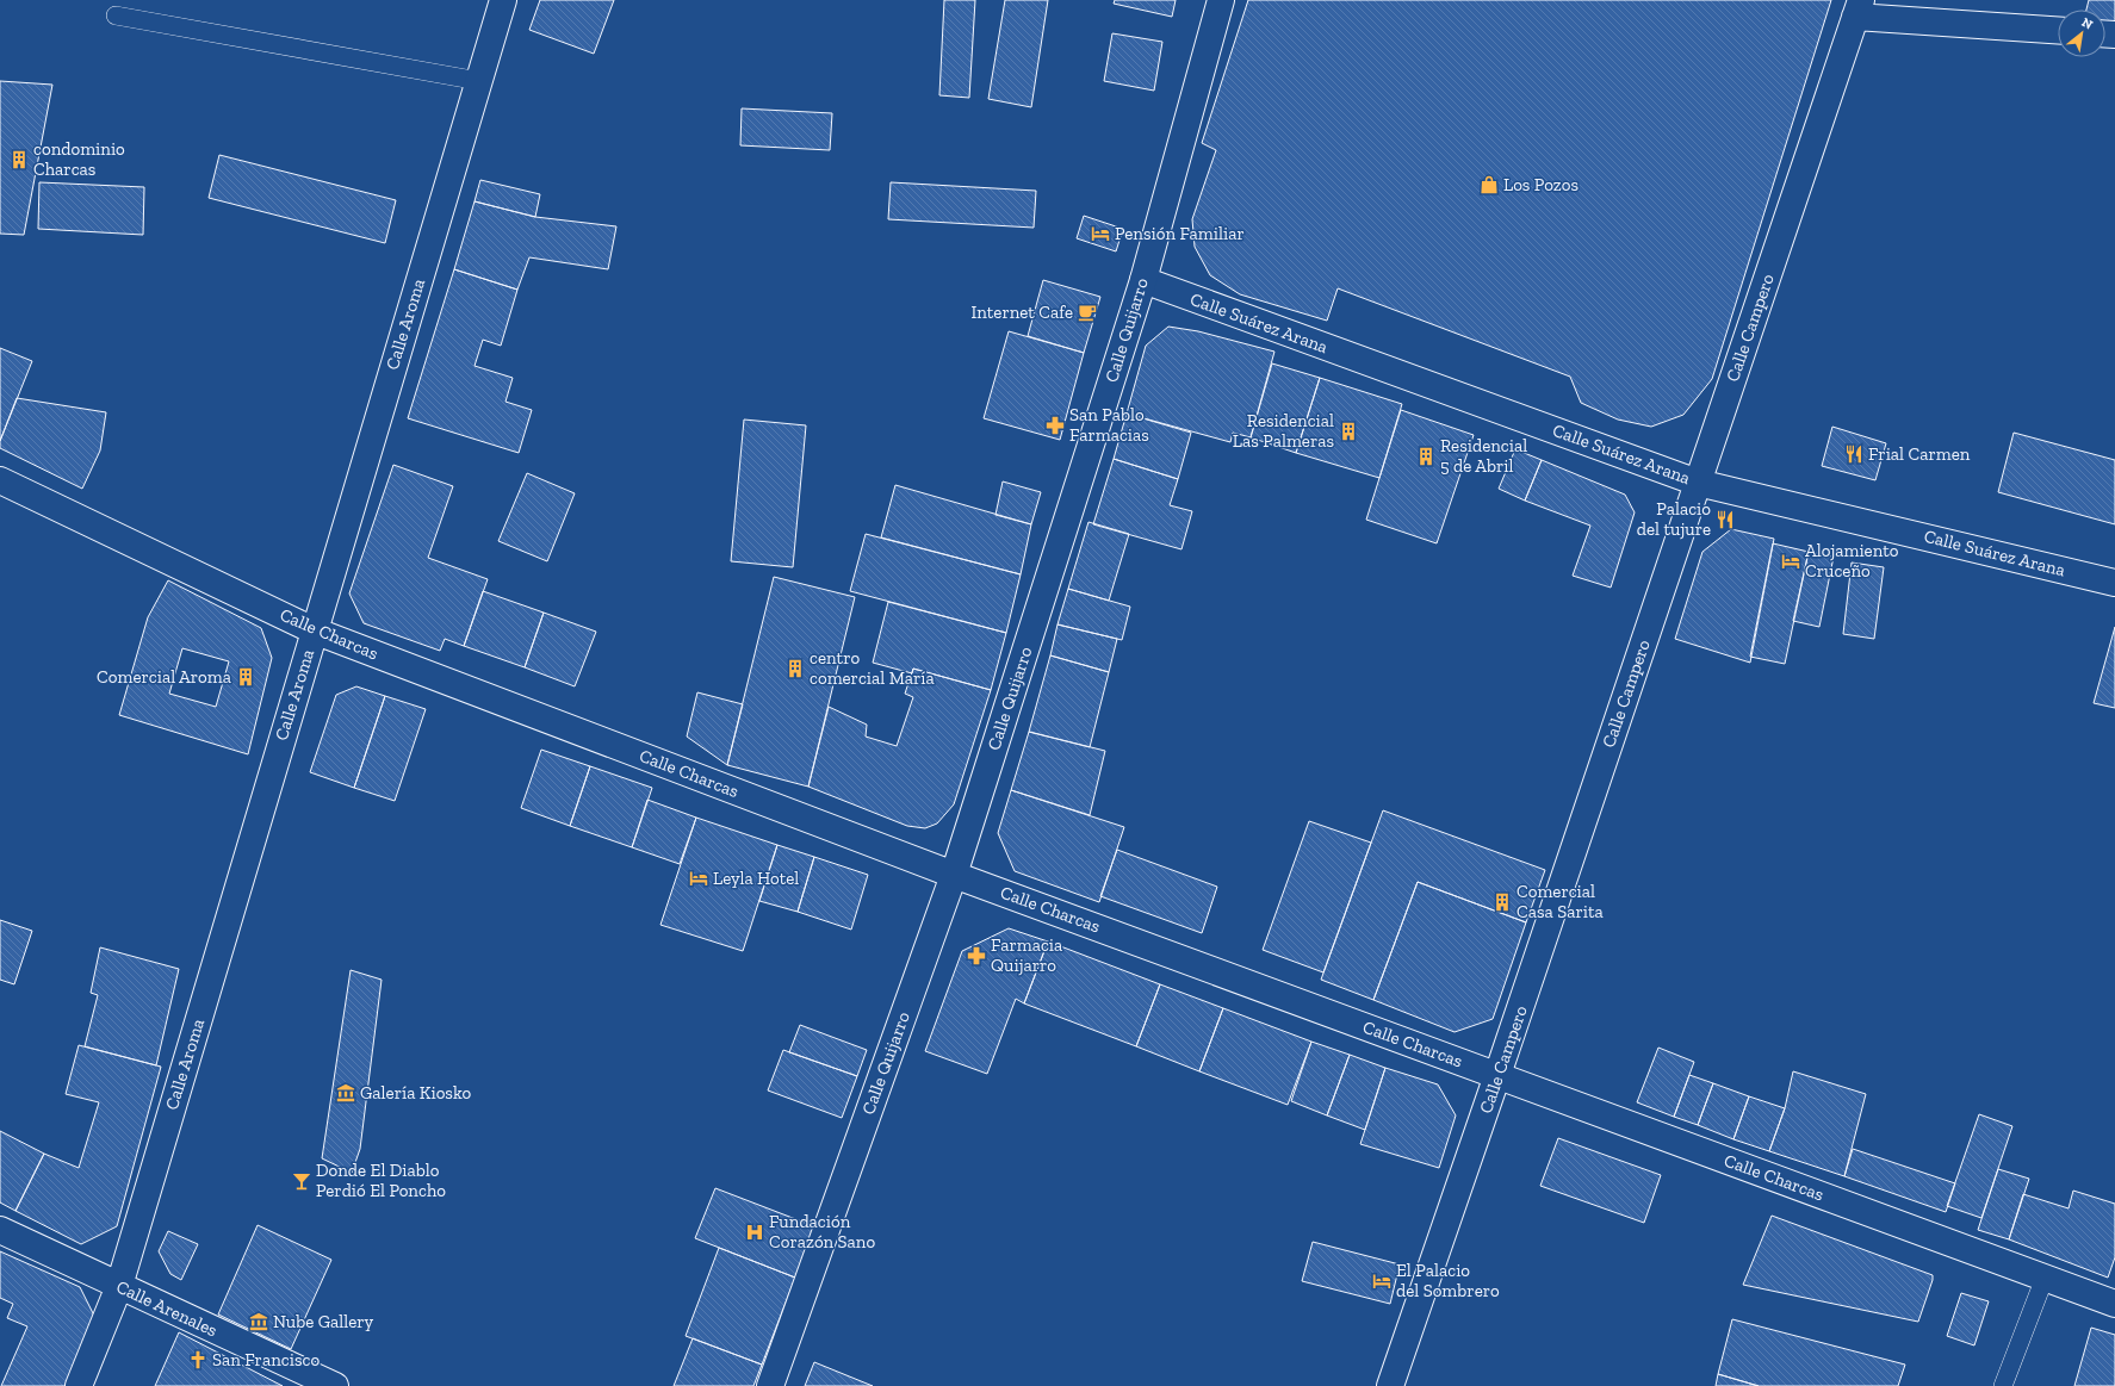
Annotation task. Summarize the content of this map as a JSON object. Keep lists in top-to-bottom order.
{
  "streets": {
    "street": [
      "Calle Suárez Arana",
      "Calle Aroma",
      "Calle Campero",
      "Calle Quijarro",
      "Calle Charcas",
      "Calle Arenales"
    ]
  },
  "crossings": [
    ["Calle Suárez Arana", "Calle Campero"],
    ["Calle Suárez Arana", "Calle Quijarro"],
    ["Calle Aroma", "Calle Charcas"],
    ["Calle Aroma", "Calle Arenales"],
    ["Calle Campero", "Calle Charcas"],
    ["Calle Quijarro", "Calle Charcas"]
  ],
  "places": {
    "building": [
      "condominio Charcas",
      "Residencial Las Palmeras",
      "Residencial 5 de Abril",
      "centro comercial María",
      "Comercial Aroma",
      "Comercial Casa Sarita"
    ],
    "shop": ["Los Pozos"],
    "hotel": [
      "Pensión Familiar",
      "Alojamiento Cruceño",
      "Leyla Hotel",
      "El Palacio del Sombrero"
    ],
    "cafe": ["Internet Cafe"],
    "pharmacy": ["San Pablo Farmacias", "Farmacia Quijarro"],
    "restaurant": ["Frial Carmen", "Palacio del tujure"],
    "museum": ["Galería Kiosko", "Nube Gallery"],
    "bar": ["Donde El Diablo Perdió El Poncho"],
    "hospital": ["Fundación Corazón Sano"],
    "church": ["San Francisco"]
  },
  "north": "top right"
}
